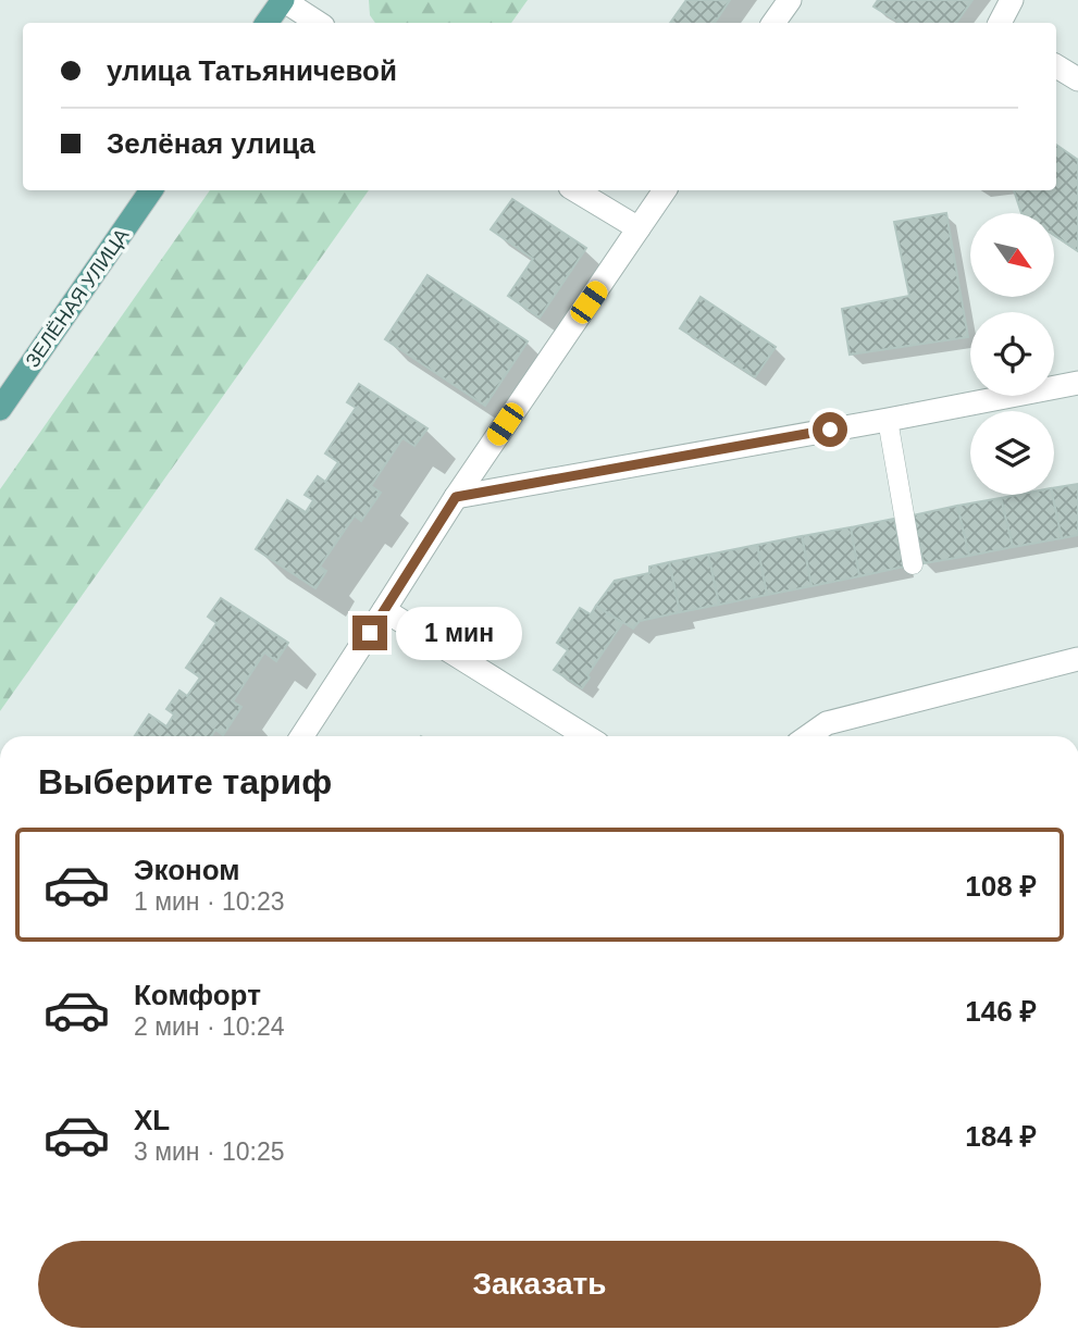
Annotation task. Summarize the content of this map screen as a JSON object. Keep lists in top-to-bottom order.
{
  "streets": {
    "main road": ["ЗЕЛЁНАЯ УЛИЦА"]
  },
  "north": "bottom right",
  "page": {
    "banner": ["улица Татьяничевой", "Зелёная улица"],
    "bubble": "1 мин",
    "heading": "Выберите тариф",
    "list": [
      {
        "name": "Эконом",
        "note": "1 мин · 10:23",
        "value": "108 ₽"
      },
      {
        "name": "Комфорт",
        "note": "2 мин · 10:24",
        "value": "146 ₽"
      },
      {
        "name": "XL",
        "note": "3 мин · 10:25",
        "value": "184 ₽"
      }
    ],
    "buttons": "Заказать"
  }
}
